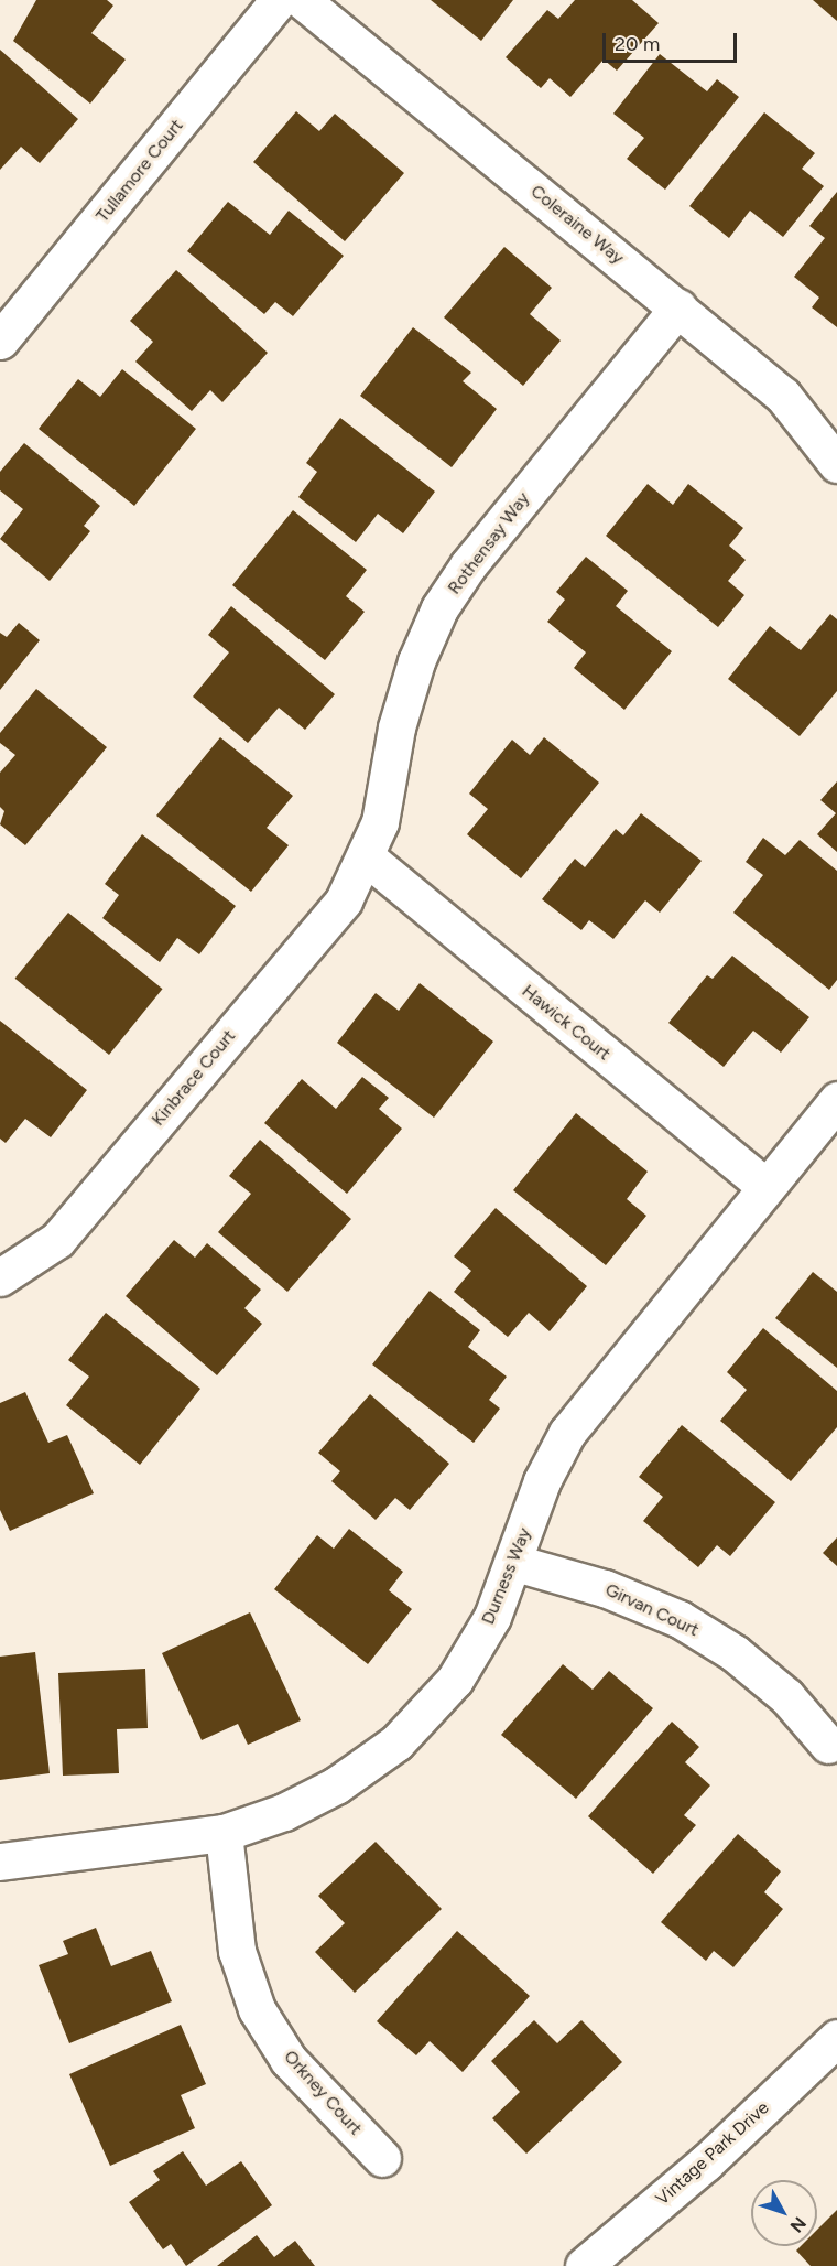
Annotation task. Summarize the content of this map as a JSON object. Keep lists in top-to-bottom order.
{
  "streets": {
    "street": [
      "Tullamore Court",
      "Coleraine Way",
      "Rothensay Way",
      "Hawick Court",
      "Kinbrace Court",
      "Durness Way",
      "Girvan Court",
      "Orkney Court",
      "Vintage Park Drive"
    ]
  },
  "crossings": [
    ["Coleraine Way", "Rothensay Way"],
    ["Rothensay Way", "Hawick Court"],
    ["Rothensay Way", "Kinbrace Court"],
    ["Hawick Court", "Kinbrace Court"],
    ["Hawick Court", "Durness Way"],
    ["Durness Way", "Girvan Court"],
    ["Durness Way", "Orkney Court"]
  ],
  "scale_bar": "20 m",
  "north": "bottom right"
}
